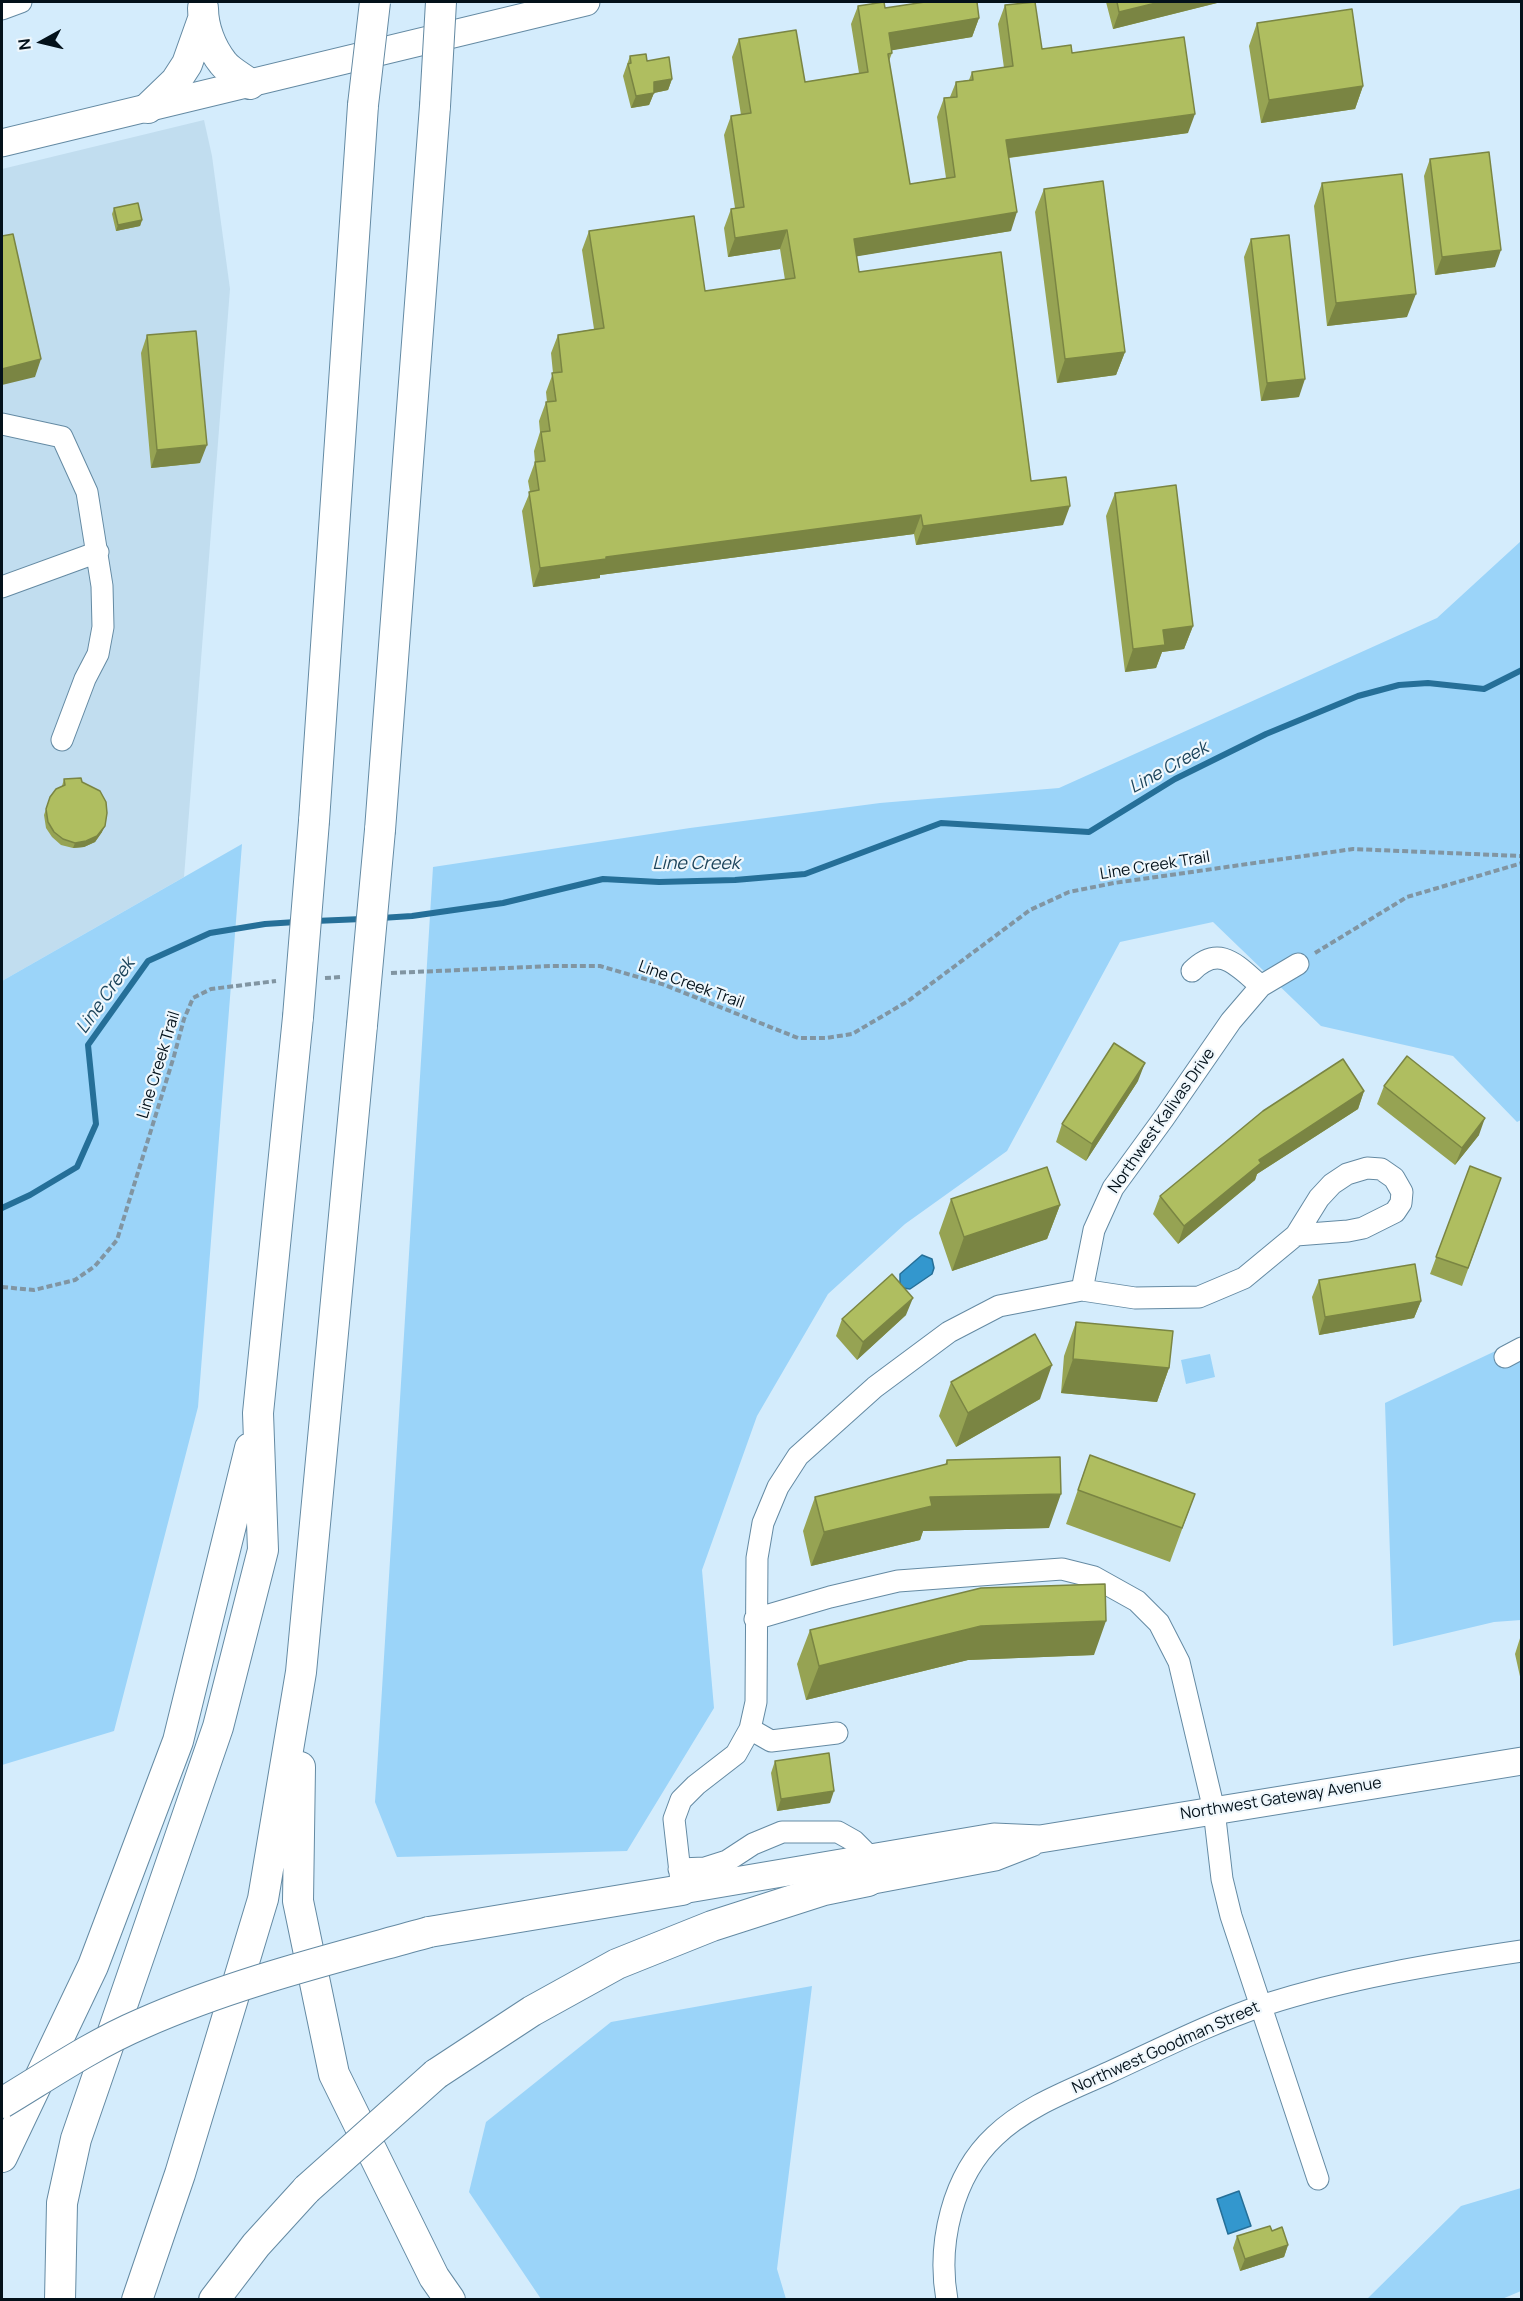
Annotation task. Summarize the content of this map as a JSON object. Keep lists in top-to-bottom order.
{
  "streets": {
    "main road": ["Northwest Gateway Avenue"],
    "street": ["Northwest Kalivas Drive", "Northwest Goodman Street"],
    "path": ["Line Creek Trail"]
  },
  "water": ["Line Creek"],
  "north": "left"
}
